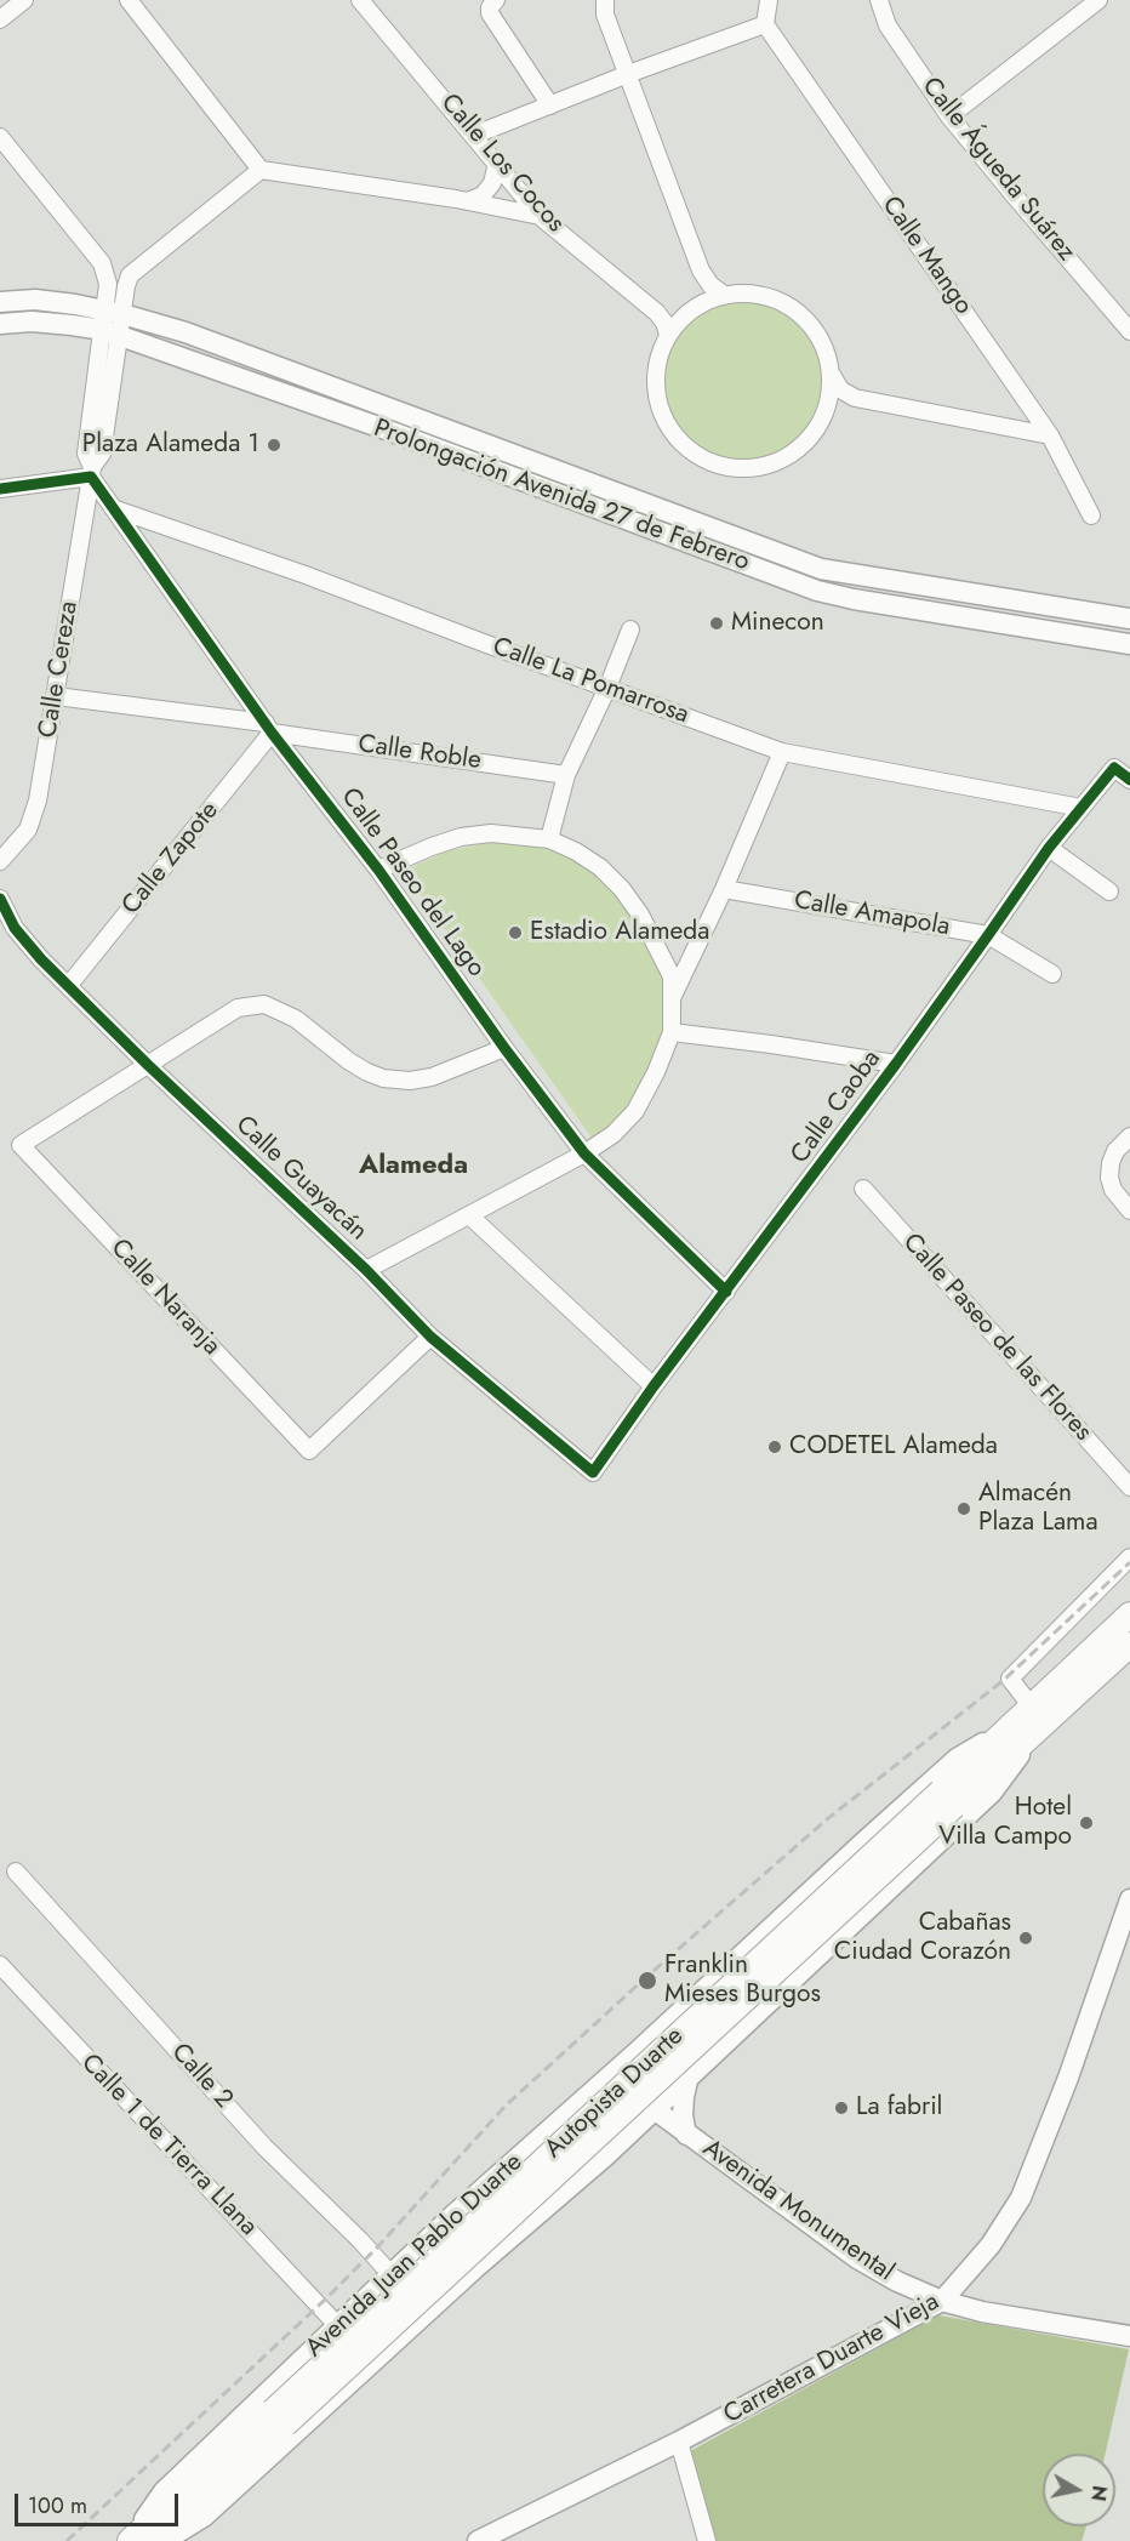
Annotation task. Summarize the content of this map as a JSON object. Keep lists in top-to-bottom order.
{
  "streets": {
    "highway": ["Autopista Duarte"],
    "main road": [
      "Prolongación Avenida 27 de Febrero",
      "Avenida Monumental",
      "Avenida Juan Pablo Duarte",
      "Carretera Duarte Vieja"
    ],
    "street": [
      "Calle Los Cocos",
      "Calle Águeda Suárez",
      "Calle Mango",
      "Calle Cereza",
      "Calle La Pomarrosa",
      "Calle Roble",
      "Calle Zapote",
      "Calle Paseo del Lago",
      "Calle Amapola",
      "Calle Caoba",
      "Calle Guayacán",
      "Calle Naranja",
      "Calle Paseo de las Flores",
      "Calle 2",
      "Calle 1 de Tierra Llana"
    ]
  },
  "crossings": [
    ["Prolongación Avenida 27 de Febrero", "Calle Cereza"],
    ["Calle Cereza", "Calle Roble"],
    ["Calle Cereza", "Calle Paseo del Lago"],
    ["Calle La Pomarrosa", "Calle Paseo del Lago"],
    ["Calle La Pomarrosa", "Calle Caoba"],
    ["Calle Roble", "Calle Zapote"],
    ["Calle Roble", "Calle Paseo del Lago"],
    ["Calle Zapote", "Calle Paseo del Lago"],
    ["Calle Zapote", "Calle Guayacán"],
    ["Calle Paseo del Lago", "Calle Caoba"],
    ["Calle Amapola", "Calle Caoba"],
    ["Calle Caoba", "Calle Guayacán"],
    ["Calle Guayacán", "Calle Naranja"],
    ["Calle 2", "Avenida Juan Pablo Duarte"],
    ["Autopista Duarte", "Avenida Monumental"],
    ["Autopista Duarte", "Avenida Juan Pablo Duarte"],
    ["Calle 1 de Tierra Llana", "Avenida Juan Pablo Duarte"],
    ["Avenida Monumental", "Avenida Juan Pablo Duarte"],
    ["Avenida Monumental", "Carretera Duarte Vieja"]
  ],
  "districts": ["Alameda"],
  "places": [
    "Plaza Alameda 1",
    "Minecon",
    "Estadio Alameda",
    "CODETEL Alameda",
    "Almacén Plaza Lama",
    "Hotel Villa Campo",
    "Cabañas Ciudad Corazón",
    "Franklin Mieses Burgos",
    "La fabril"
  ],
  "scale_bar": "100 m",
  "north": "right"
}
